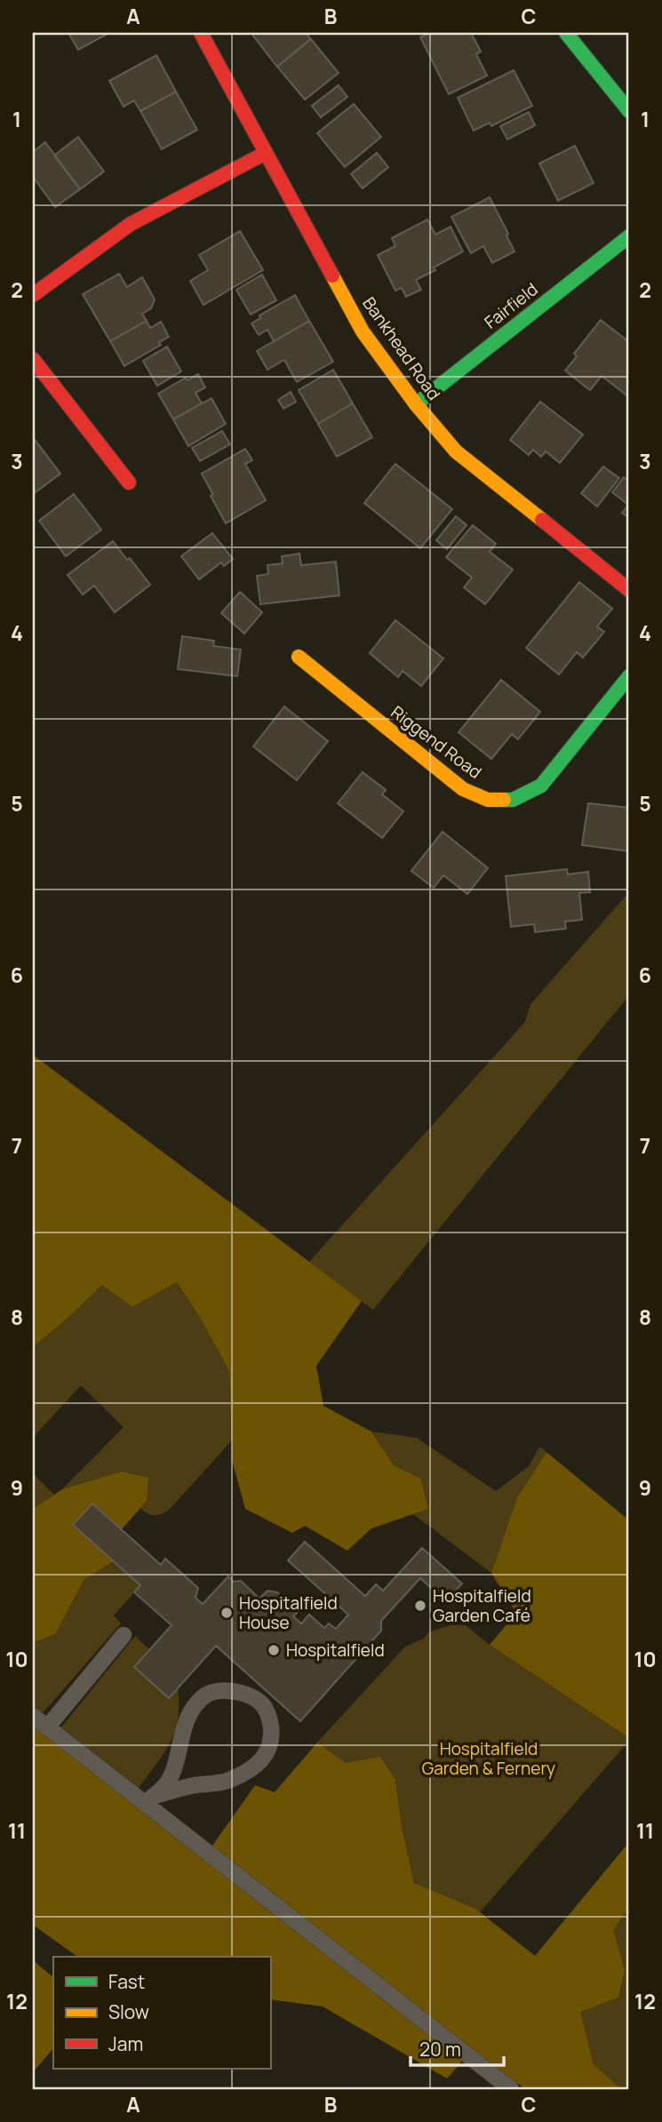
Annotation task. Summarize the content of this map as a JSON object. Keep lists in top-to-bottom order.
{
  "streets": {
    "street": ["Fairfield", "Bankhead Road", "Riggend Road"]
  },
  "crossings": [
    ["Fairfield", "Bankhead Road"]
  ],
  "parks": ["Hospitalfield Garden & Fernery"],
  "places": ["Hospitalfield Garden Café", "Hospitalfield House", "Hospitalfield"],
  "legend": ["Fast", "Slow", "Jam"],
  "scale_bar": "20 m",
  "grid": {
    "columns": ["A", "B", "C"],
    "rows": [
      "1",
      "2",
      "3",
      "4",
      "5",
      "6",
      "7",
      "8",
      "9",
      "10",
      "11",
      "12"
    ]
  }
}
